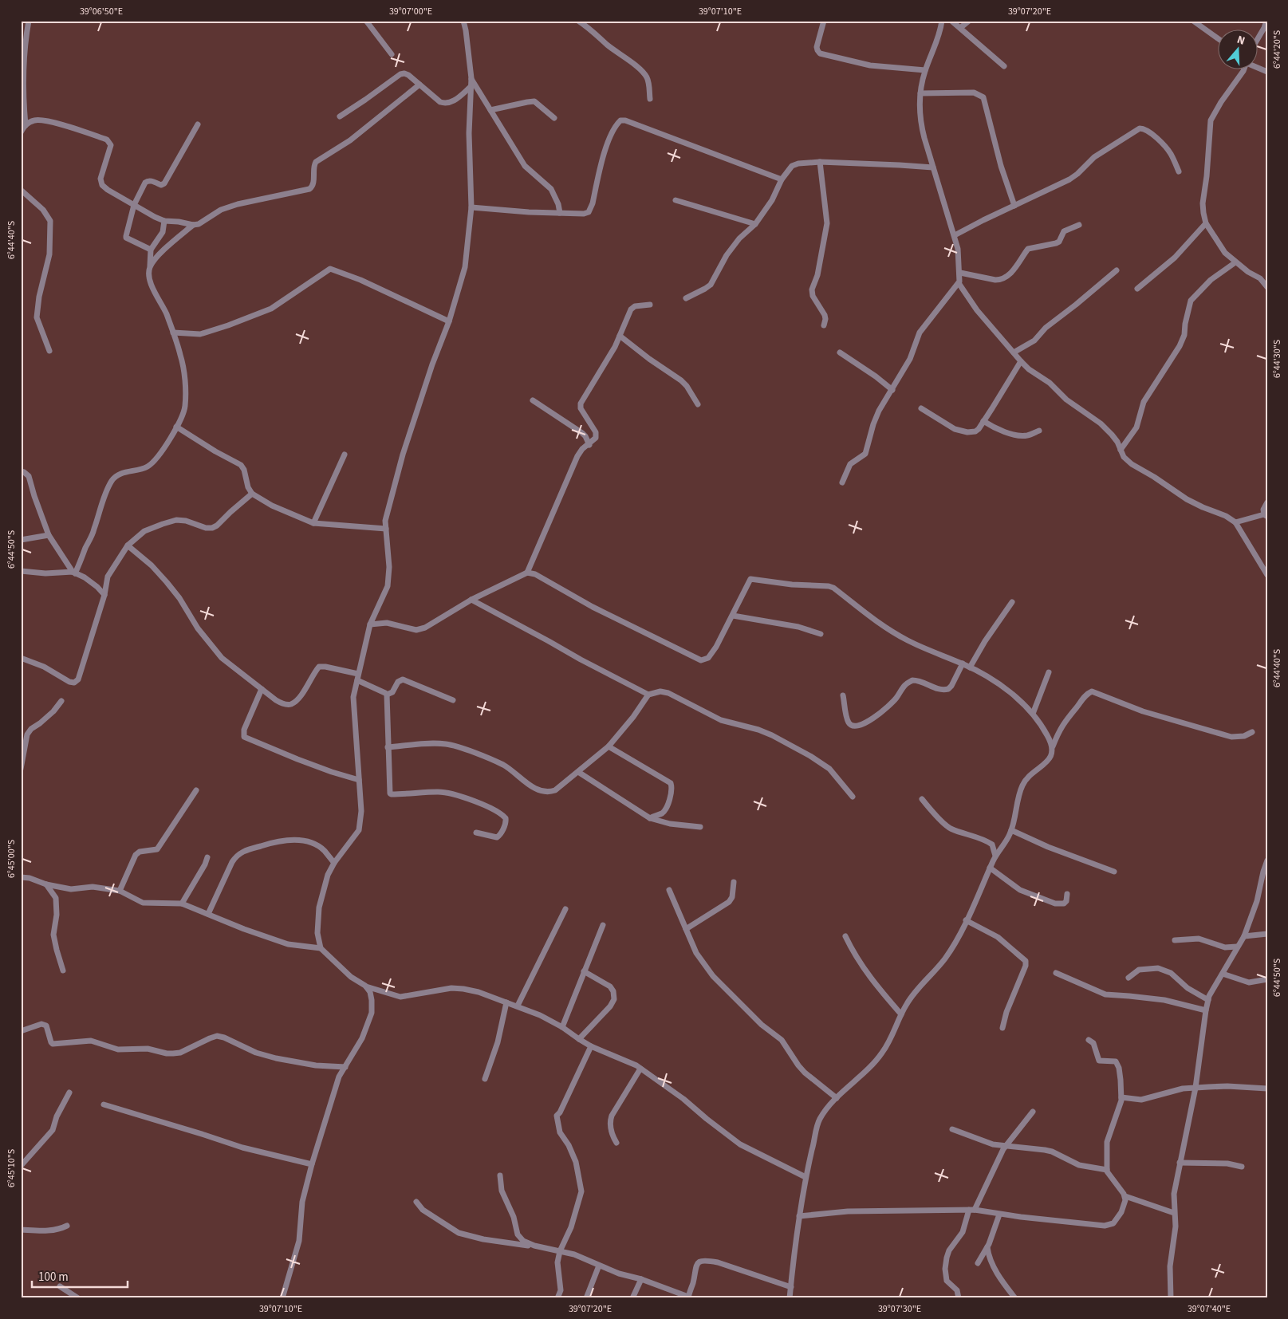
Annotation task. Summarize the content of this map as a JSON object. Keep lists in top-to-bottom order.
{
  "scale_bar": "100 m",
  "north": "top",
  "coordinates": [
    "39°06'50\"E",
    "39°07'00\"E",
    "39°07'10\"E",
    "39°07'20\"E",
    "6°44'20\"S",
    "6°44'40\"S",
    "6°44'30\"S",
    "6°44'50\"S",
    "6°45'00\"S",
    "6°45'10\"S",
    "39°07'30\"E",
    "39°07'40\"E"
  ]
}
